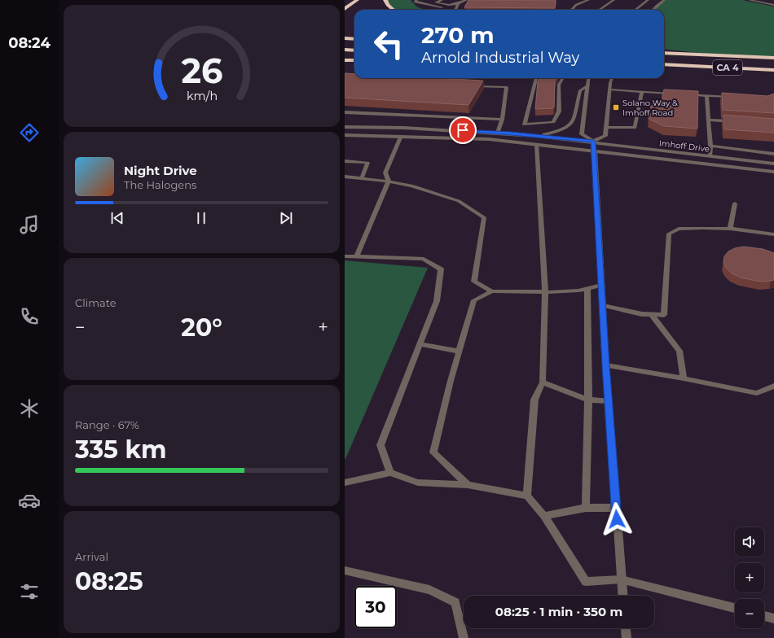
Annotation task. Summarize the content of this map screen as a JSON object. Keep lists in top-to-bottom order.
{
  "streets": {
    "highway": ["CA 4"],
    "street": ["Imhoff Drive"]
  },
  "places": {
    "transit": ["Solano Way & Imhoff Road"]
  },
  "page": {
    "tabs": "08:24",
    "turn": ["270 m", "Arnold Industrial Way"],
    "song": ["Night Drive", "The Halogens"],
    "tile": [
      "Climate",
      ["Range · 67%", "335 km"],
      ["Arrival", "08:25"]
    ],
    "heat": ["−", "20°", "+"],
    "map_buttons": ["+", "−"],
    "limit": "30",
    "trip": "08:25 · 1 min · 350 m",
    "gauge": ["26", "km/h"]
  }
}
